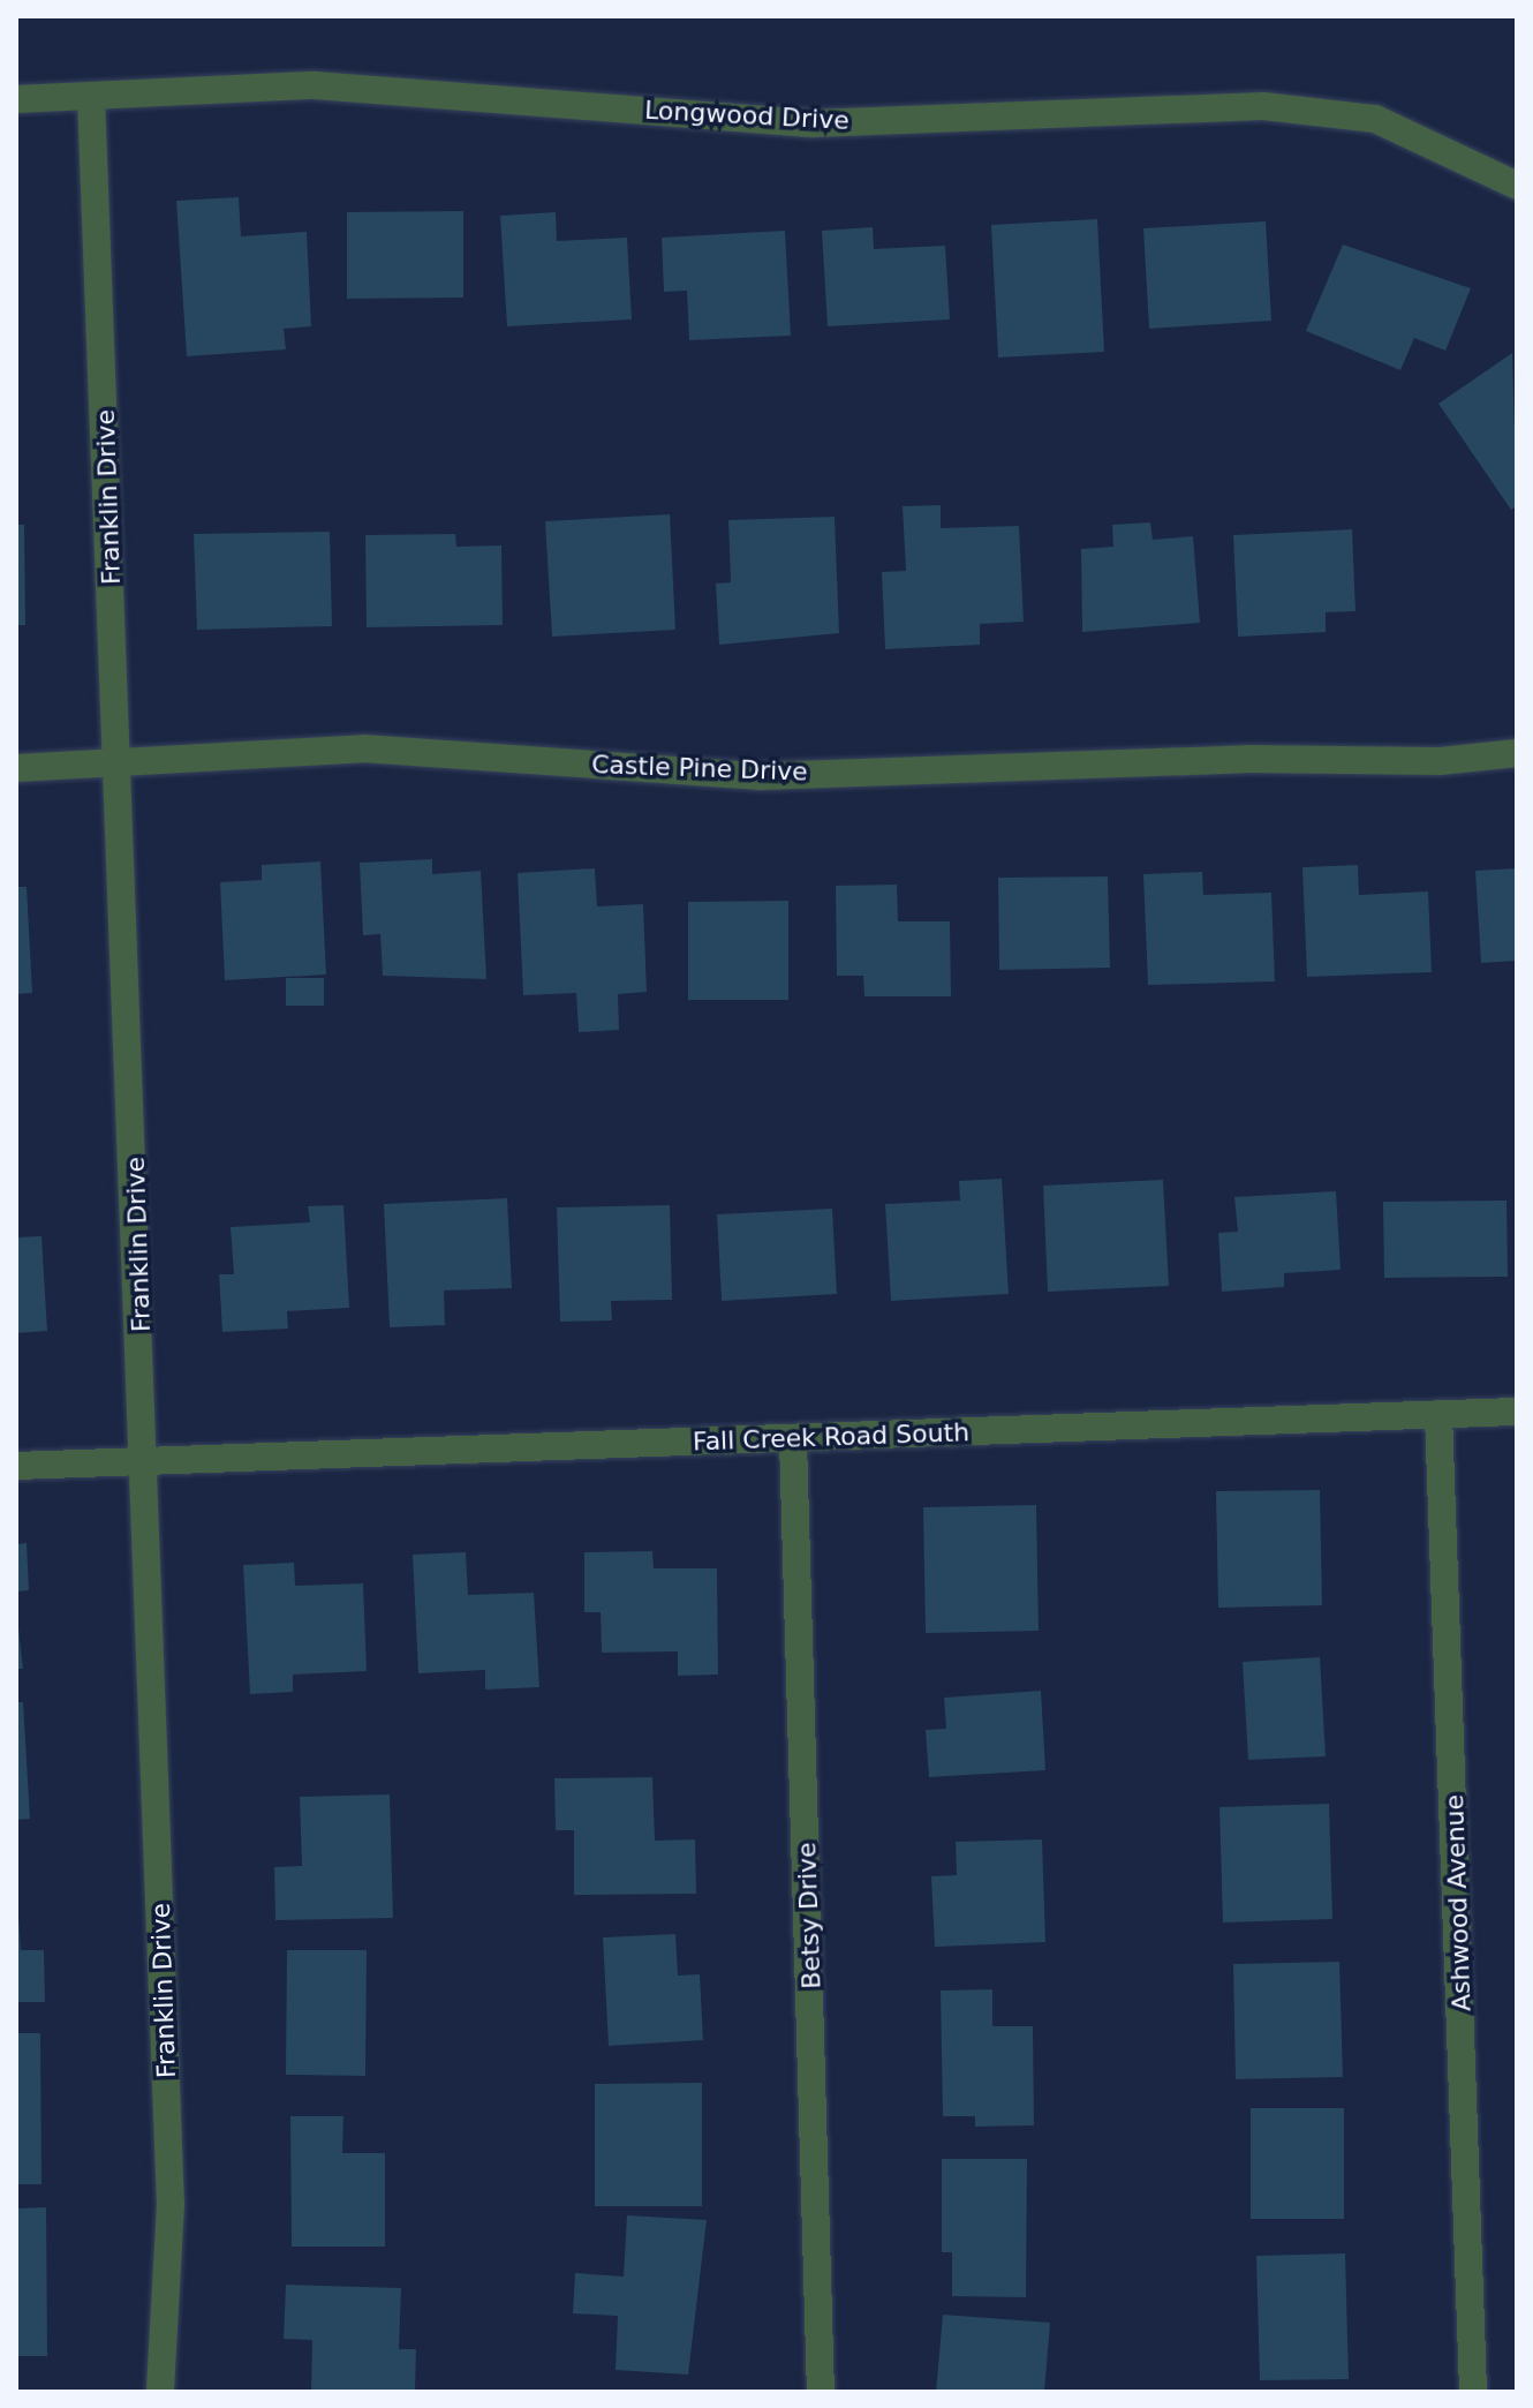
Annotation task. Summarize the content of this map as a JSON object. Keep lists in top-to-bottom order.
{
  "streets": {
    "street": [
      "Longwood Drive",
      "Franklin Drive",
      "Castle Pine Drive",
      "Fall Creek Road South",
      "Ashwood Avenue",
      "Betsy Drive"
    ]
  },
  "crossings": [
    ["Longwood Drive", "Franklin Drive"],
    ["Franklin Drive", "Castle Pine Drive"],
    ["Franklin Drive", "Fall Creek Road South"],
    ["Fall Creek Road South", "Ashwood Avenue"],
    ["Fall Creek Road South", "Betsy Drive"]
  ]
}
